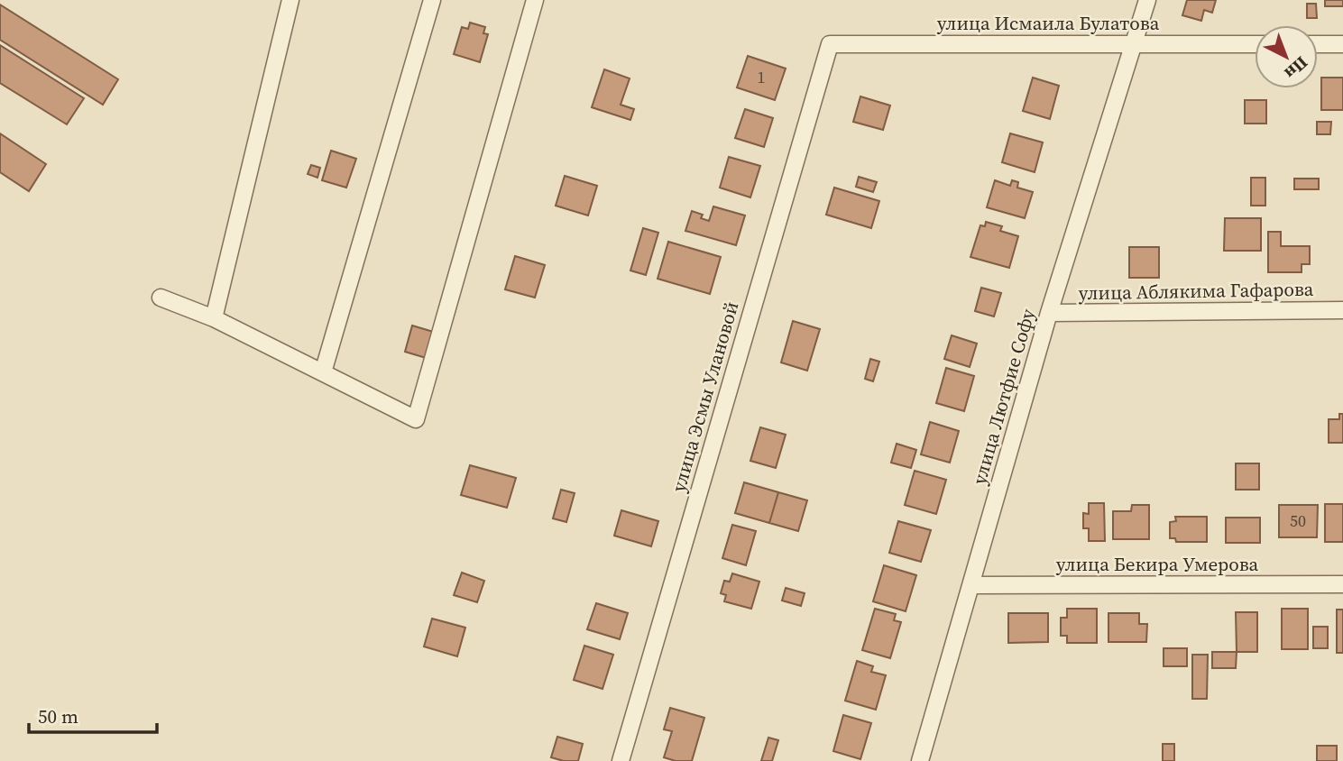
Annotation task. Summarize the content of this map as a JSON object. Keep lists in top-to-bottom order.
{
  "streets": {
    "street": [
      "улица Исмаила Булатова",
      "улица Аблякима Гафарова",
      "улица Эсмы Улановой",
      "улица Лютфие Софу",
      "улица Бекира Умерова"
    ]
  },
  "crossings": [
    ["улица Исмаила Булатова", "улица Эсмы Улановой"],
    ["улица Исмаила Булатова", "улица Лютфие Софу"],
    ["улица Аблякима Гафарова", "улица Лютфие Софу"],
    ["улица Лютфие Софу", "улица Бекира Умерова"]
  ],
  "house_numbers": ["1", "50"],
  "scale_bar": "50 m",
  "north": "bottom right"
}
